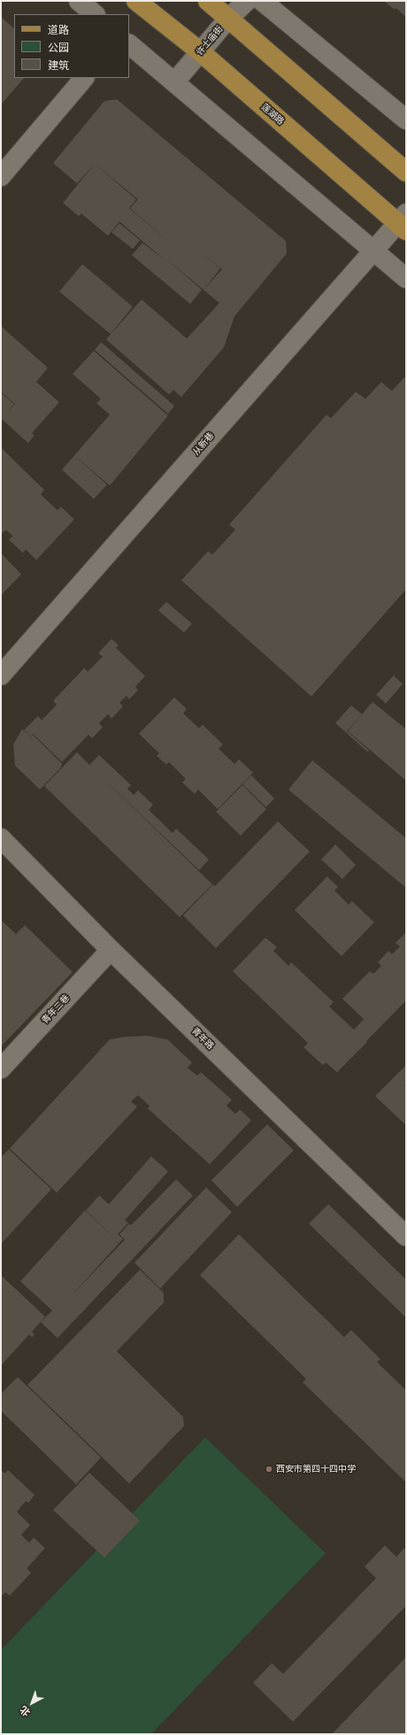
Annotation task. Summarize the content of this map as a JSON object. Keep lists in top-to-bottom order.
{
  "streets": {
    "main road": ["莲湖路"],
    "street": [
      "许士庙街",
      "从新巷",
      "青年二巷",
      "青年路"
    ]
  },
  "crossings": [
    ["许士庙街", "莲湖路"],
    ["莲湖路", "从新巷"],
    ["青年二巷", "青年路"]
  ],
  "places": ["西安市第四十四中学"],
  "legend": ["道路", "公园", "建筑"],
  "north": "bottom left"
}
